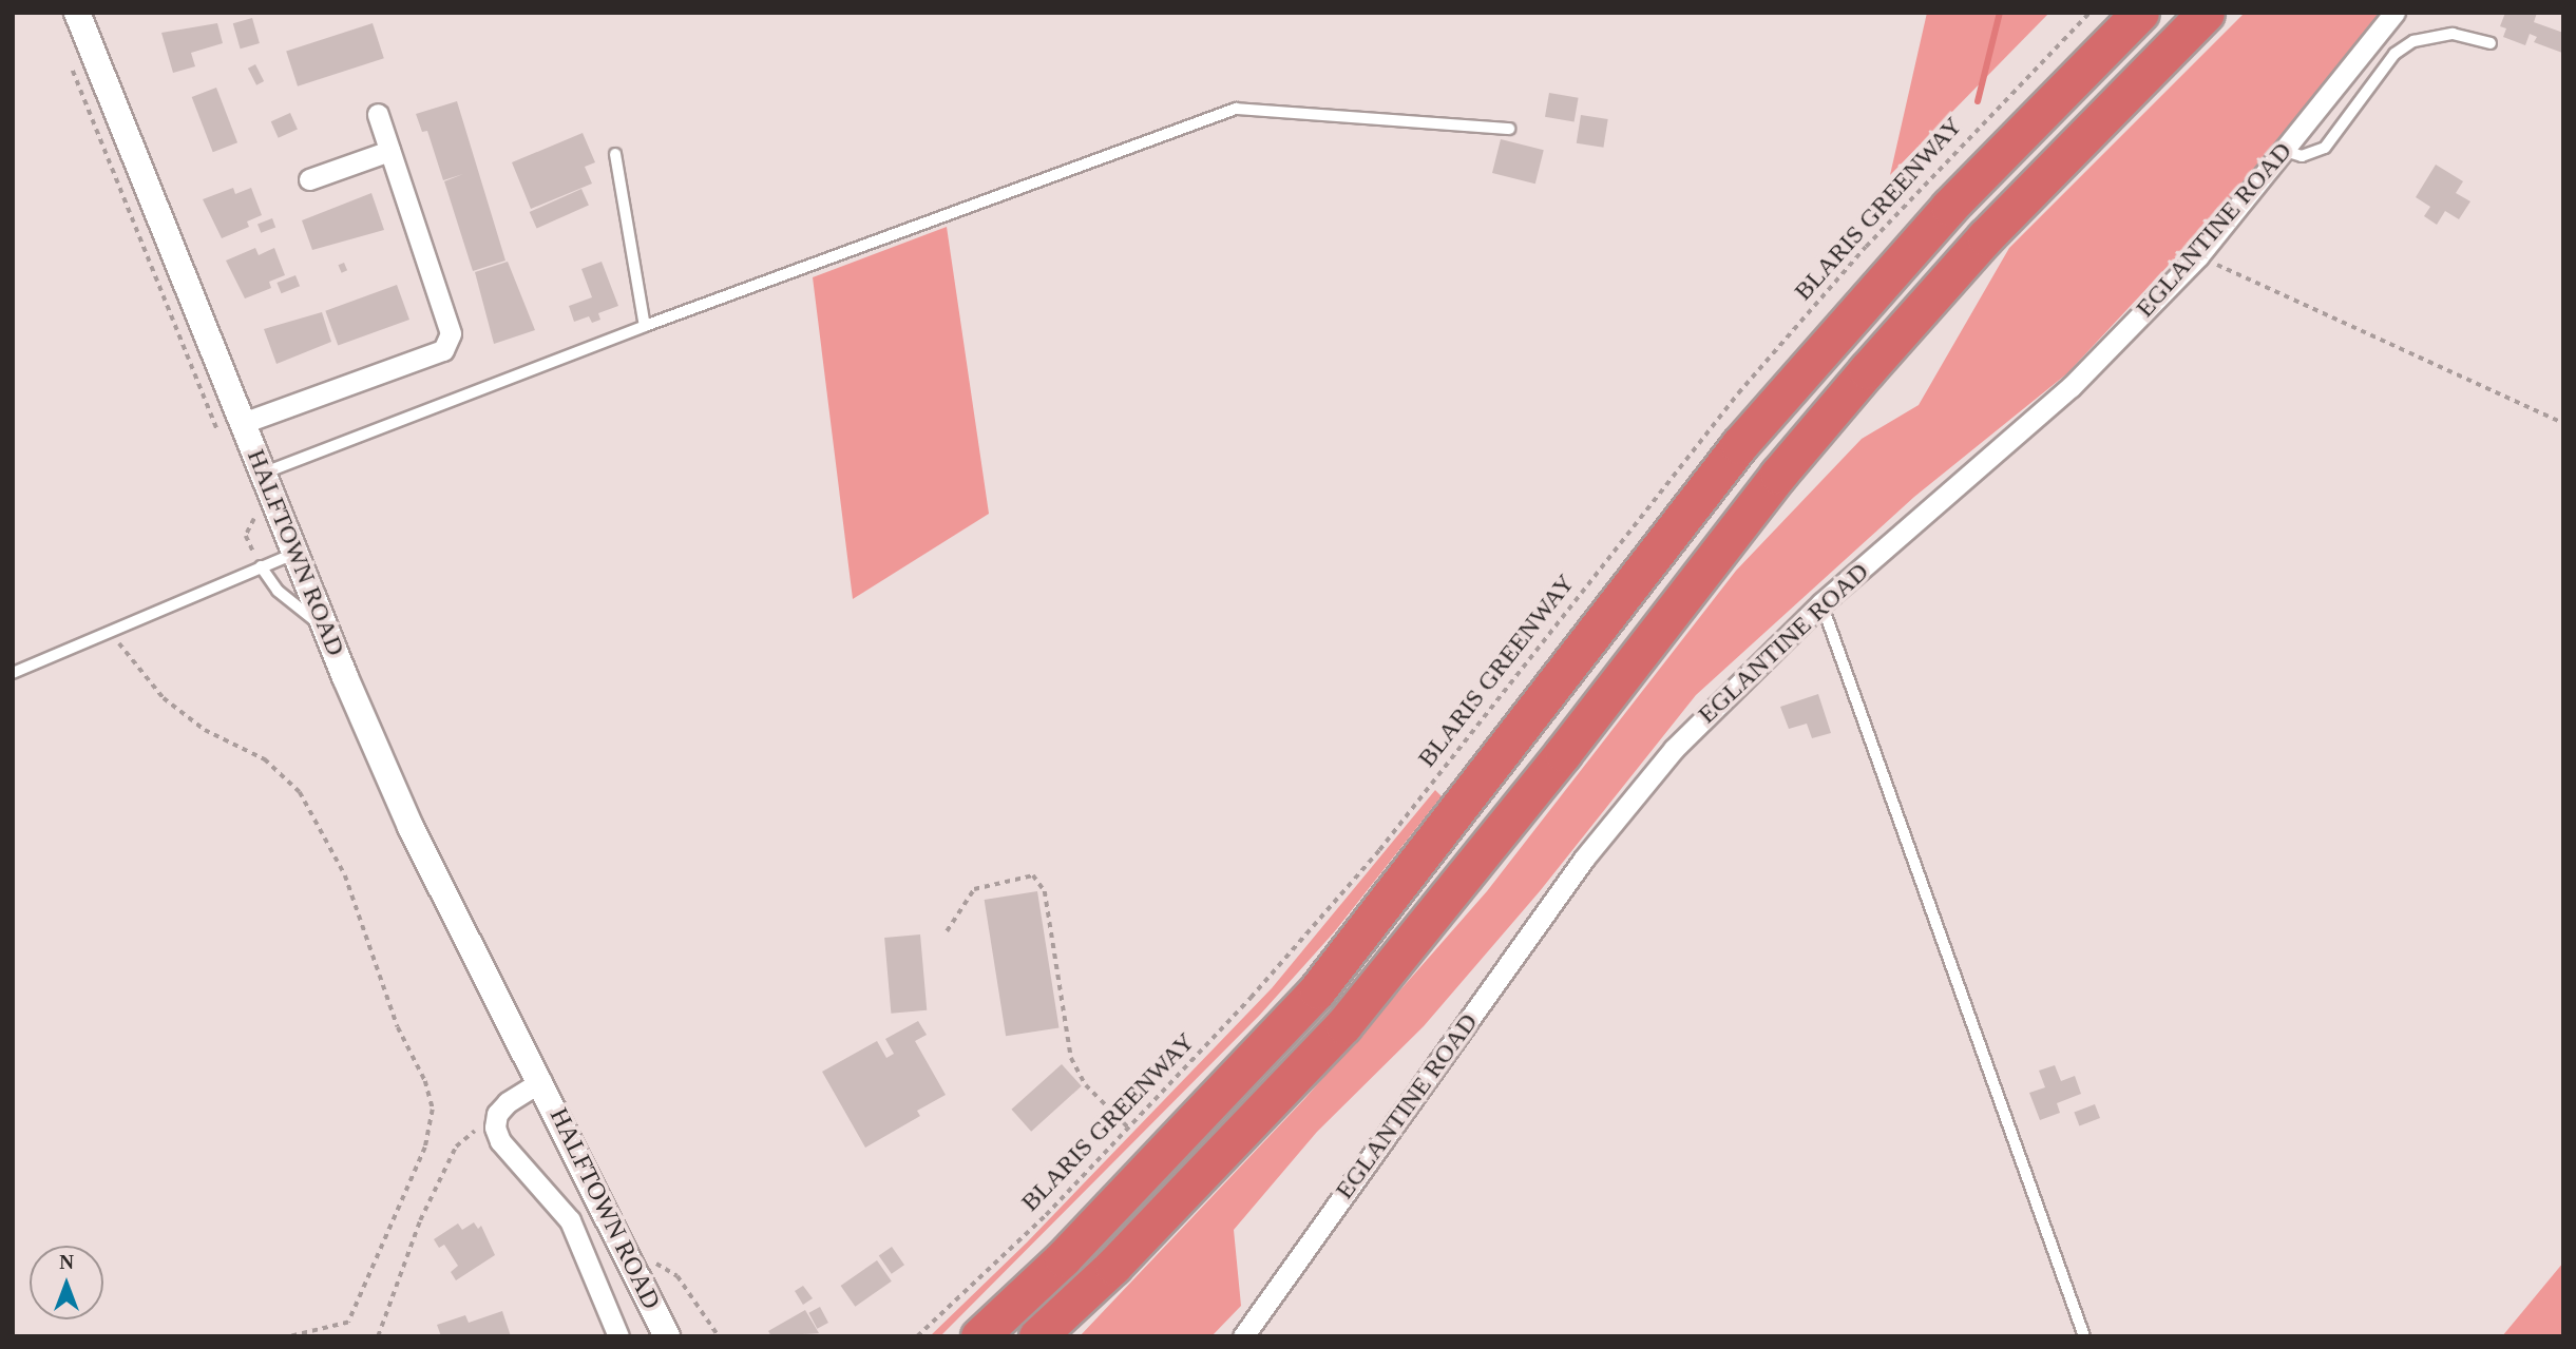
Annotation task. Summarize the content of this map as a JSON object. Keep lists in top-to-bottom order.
{
  "streets": {
    "street": ["EGLANTINE ROAD", "HALFTOWN ROAD"],
    "path": ["BLARIS GREENWAY"]
  },
  "north": "top"
}
